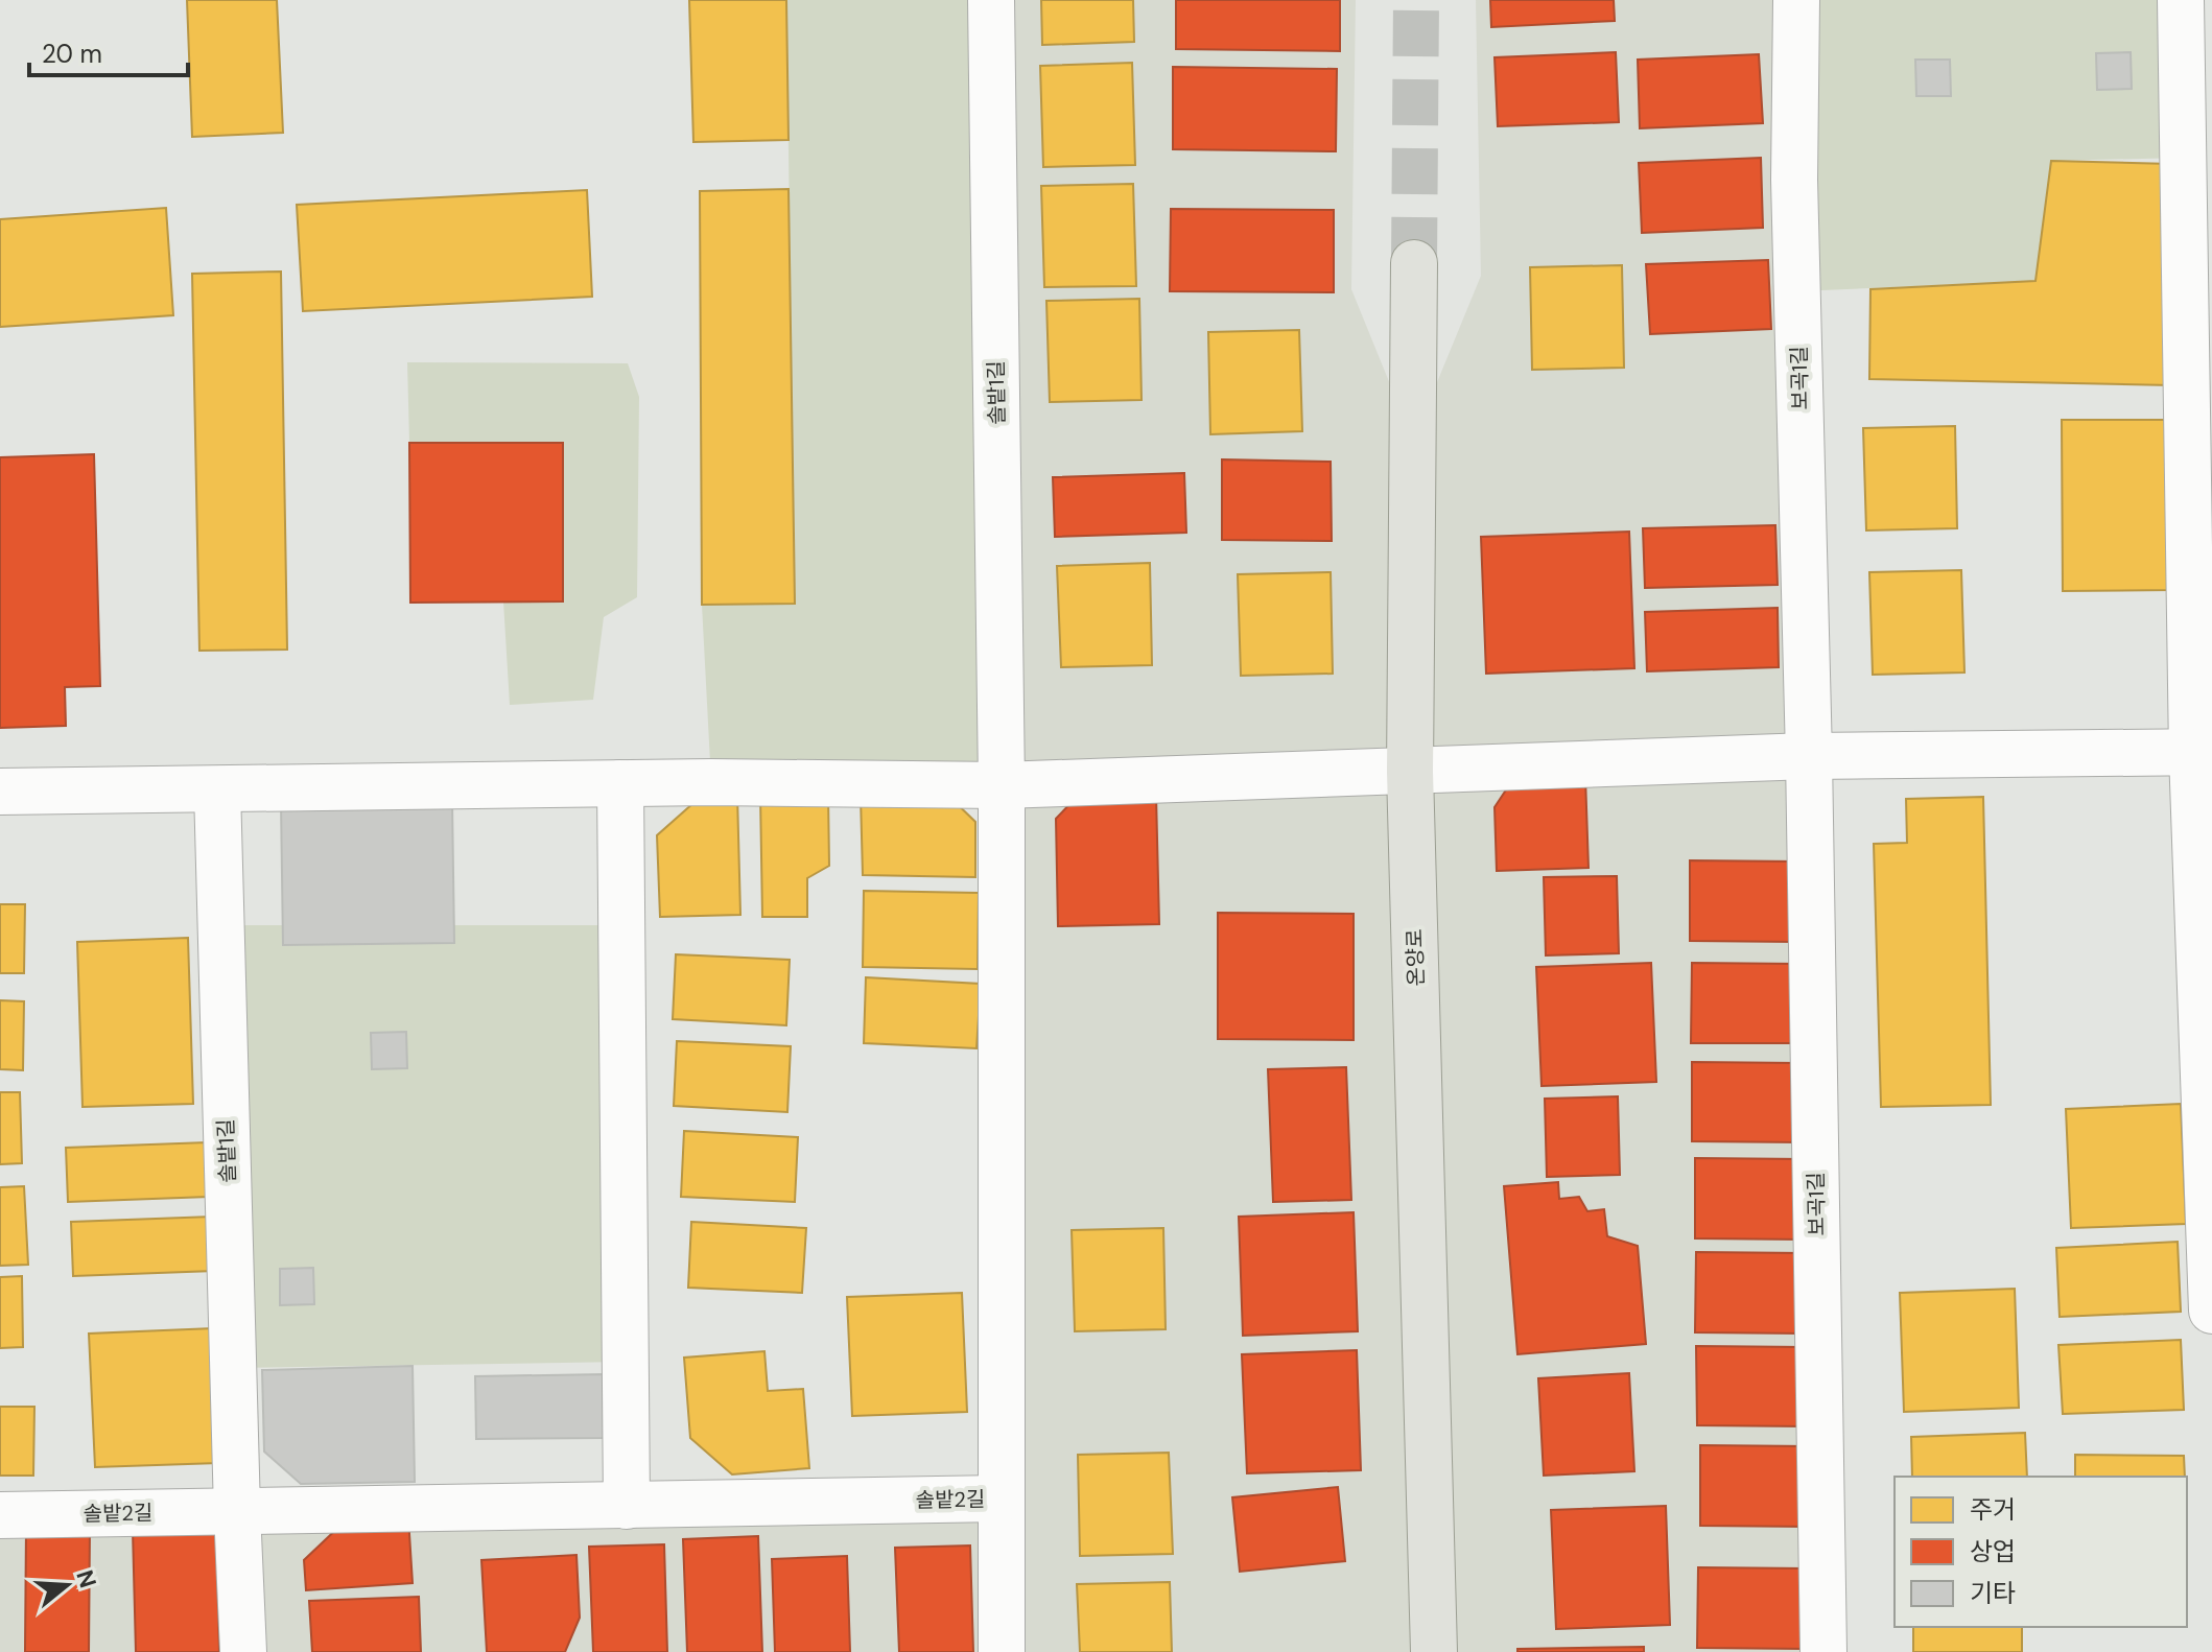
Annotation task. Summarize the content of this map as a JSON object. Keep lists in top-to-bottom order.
{
  "streets": {
    "main road": ["온양로"],
    "street": ["보곡1길", "솔밭1길", "솔밭2길"]
  },
  "crossings": [
    ["솔밭1길", "솔밭2길"]
  ],
  "legend": ["주거", "상업", "기타"],
  "scale_bar": "20 m",
  "north": "right"
}
